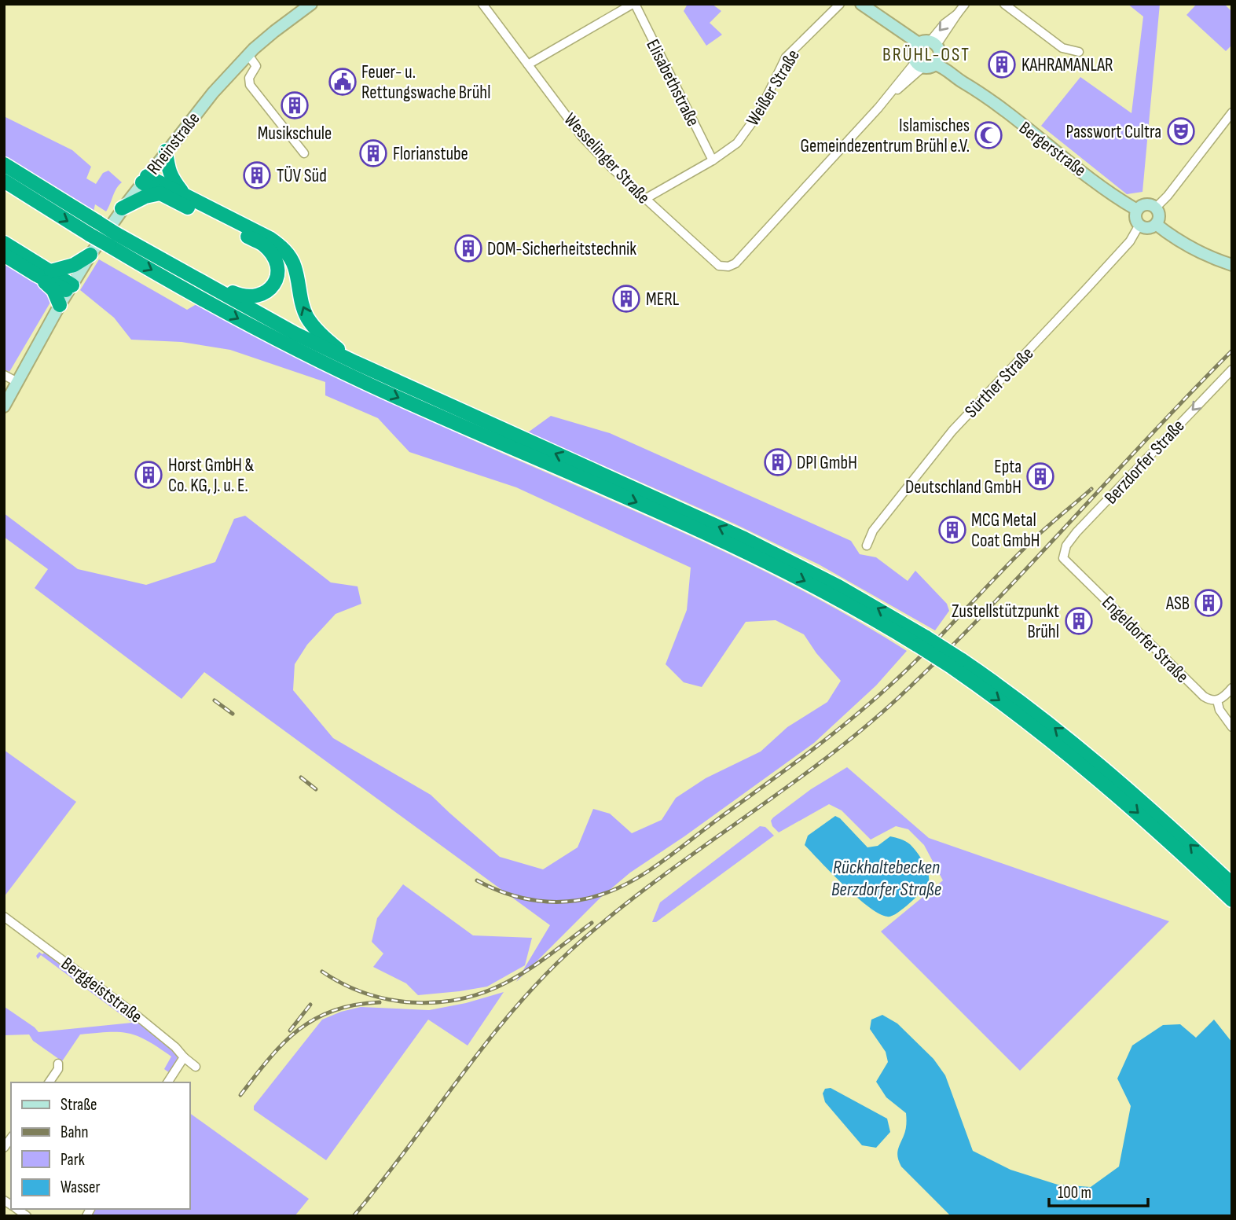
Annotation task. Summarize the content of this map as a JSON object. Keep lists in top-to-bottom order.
{
  "streets": {
    "street": [
      "Elisabethstraße",
      "Weißer Straße",
      "Rheinstraße",
      "Bergerstraße",
      "Wesselinger Straße",
      "Sürther Straße",
      "Berzdorfer Straße",
      "Engeldorfer Straße",
      "Berggeiststraße"
    ]
  },
  "crossings": [
    ["Elisabethstraße", "Weißer Straße"],
    ["Weißer Straße", "Wesselinger Straße"],
    ["Bergerstraße", "Sürther Straße"],
    ["Berzdorfer Straße", "Engeldorfer Straße"]
  ],
  "one_way": ["Berzdorfer Straße"],
  "districts": ["BRÜHL-OST"],
  "water": ["Rückhaltebecken Berzdorfer Straße"],
  "places": {
    "building": [
      "KAHRAMANLAR",
      "Musikschule",
      "Florianstube",
      "TÜV Süd",
      "DOM-Sicherheitstechnik",
      "MERL",
      "DPI GmbH",
      "Horst GmbH & Co. KG, J. u. E.",
      "Epta Deutschland GmbH",
      "MCG Metal Coat GmbH",
      "ASB",
      "Zustellstützpunkt Brühl"
    ],
    "public building": ["Feuer- u. Rettungswache Brühl"],
    "theatre": ["Passwort Cultra"],
    "mosque": ["Islamisches Gemeindezentrum Brühl e.V."]
  },
  "legend": [
    "Straße",
    "Bahn",
    "Park",
    "Wasser"
  ],
  "scale_bar": "100 m"
}
